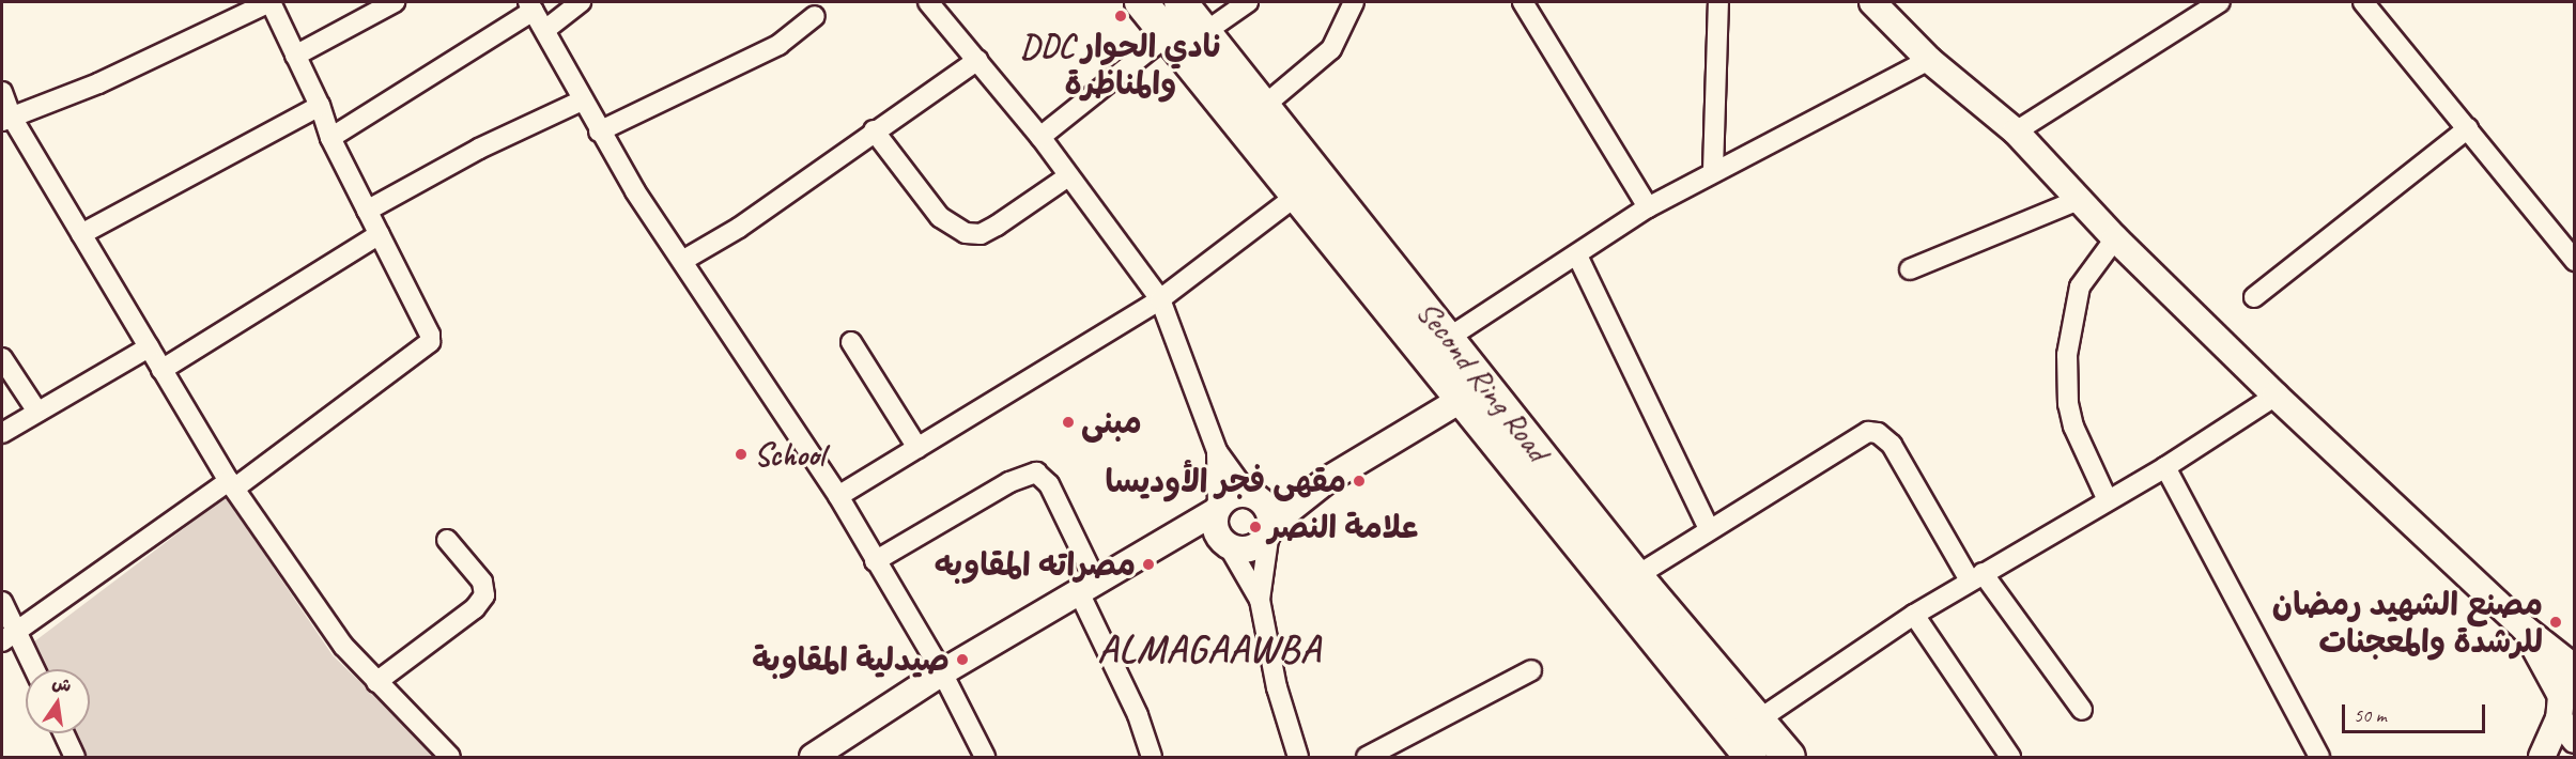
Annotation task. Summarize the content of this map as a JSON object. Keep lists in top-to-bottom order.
{
  "streets": {
    "main road": ["Second Ring Road"]
  },
  "districts": ["ALMAGAAWBA"],
  "places": [
    "DDC نادي الحوار والمناظرة",
    "مبنى",
    "School",
    "مقهى فجر الأوديسا",
    "علامة النصر",
    "مصراته المقاوبه",
    "مصنع الشهيد رمضان للرشدة والمعجنات",
    "صيدلية المقاوبة"
  ],
  "scale_bar": "50 m",
  "north": "top"
}
